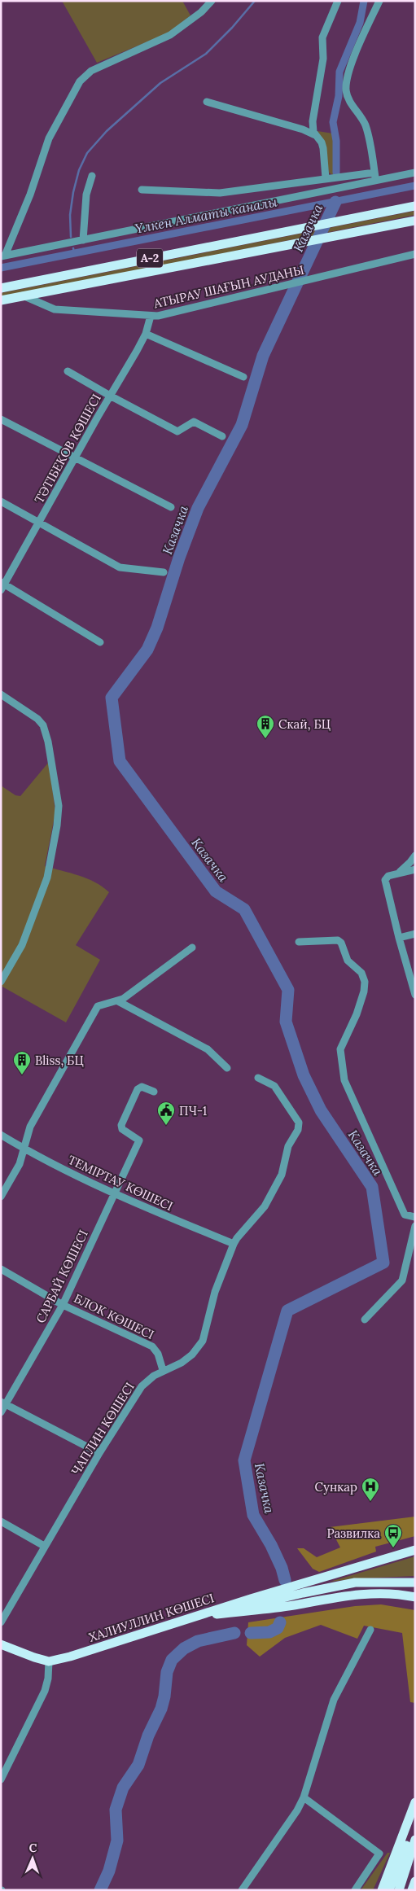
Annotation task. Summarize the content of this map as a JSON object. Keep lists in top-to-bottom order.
{
  "streets": {
    "main road": ["A-2", "ХАЛИУЛЛИН КӨШЕСІ"],
    "street": [
      "АТЫРАУ ШАҒЫН АУДАНЫ",
      "ТӘТІБЕКОВ КӨШЕСІ",
      "ТЕМІРТАУ КӨШЕСІ",
      "САРБАЙ КӨШЕСІ",
      "БЛОК КӨШЕСІ",
      "ЧАПЛИН КӨШЕСІ"
    ]
  },
  "crossings": [
    ["A-2", "АТЫРАУ ШАҒЫН АУДАНЫ"],
    ["АТЫРАУ ШАҒЫН АУДАНЫ", "ТӘТІБЕКОВ КӨШЕСІ"],
    ["ТЕМІРТАУ КӨШЕСІ", "САРБАЙ КӨШЕСІ"],
    ["ТЕМІРТАУ КӨШЕСІ", "ЧАПЛИН КӨШЕСІ"],
    ["САРБАЙ КӨШЕСІ", "БЛОК КӨШЕСІ"],
    ["БЛОК КӨШЕСІ", "ЧАПЛИН КӨШЕСІ"]
  ],
  "water": ["Үлкен Алматы каналы", "Казачка"],
  "places": {
    "building": ["Скай, БЦ", "Bliss, БЦ"],
    "public building": ["ПЧ-1"],
    "hospital": ["Сункар"],
    "bus stop": ["Развилка"]
  },
  "north": "top"
}
